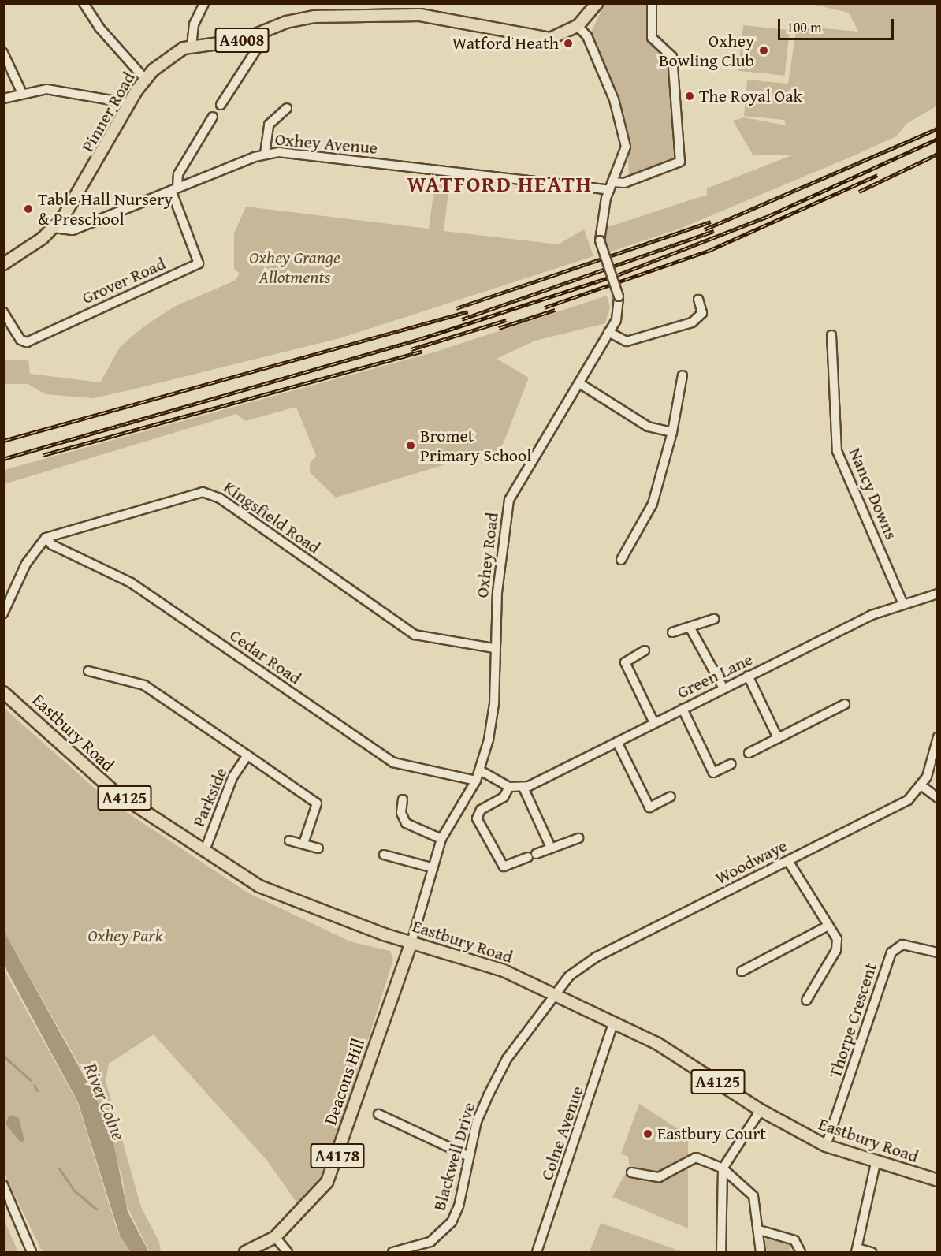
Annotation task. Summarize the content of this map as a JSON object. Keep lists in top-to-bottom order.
{
  "streets": {
    "main road": [
      "A4008",
      "Pinner Road",
      "Eastbury Road",
      "A4125",
      "Deacons Hill",
      "A4178"
    ],
    "street": [
      "Oxhey Avenue",
      "Grover Road",
      "Nancy Downs",
      "Kingsfield Road",
      "Oxhey Road",
      "Cedar Road",
      "Green Lane",
      "Parkside",
      "Woodwaye",
      "Thorpe Crescent",
      "Colne Avenue",
      "Blackwell Drive"
    ]
  },
  "crossings": [
    ["A4008", "Pinner Road"],
    ["Pinner Road", "Oxhey Avenue"],
    ["Oxhey Avenue", "Grover Road"],
    ["Oxhey Avenue", "Oxhey Road"],
    ["Nancy Downs", "Green Lane"],
    ["Kingsfield Road", "Oxhey Road"],
    ["Kingsfield Road", "Cedar Road"],
    ["Oxhey Road", "Cedar Road"],
    ["Oxhey Road", "Green Lane"],
    ["Oxhey Road", "Eastbury Road"],
    ["Oxhey Road", "Deacons Hill"],
    ["Eastbury Road", "Parkside"],
    ["Eastbury Road", "Woodwaye"],
    ["Eastbury Road", "Thorpe Crescent"],
    ["Eastbury Road", "Deacons Hill"],
    ["Eastbury Road", "Colne Avenue"],
    ["Eastbury Road", "Blackwell Drive"],
    ["Woodwaye", "Blackwell Drive"]
  ],
  "districts": ["WATFORD HEATH"],
  "water": ["River Colne"],
  "parks": ["Oxhey Grange Allotments", "Oxhey Park"],
  "places": [
    "Watford Heath",
    "Oxhey Bowling Club",
    "The Royal Oak",
    "Table Hall Nursery & Preschool",
    "Bromet Primary School",
    "Eastbury Court"
  ],
  "scale_bar": "100 m"
}
